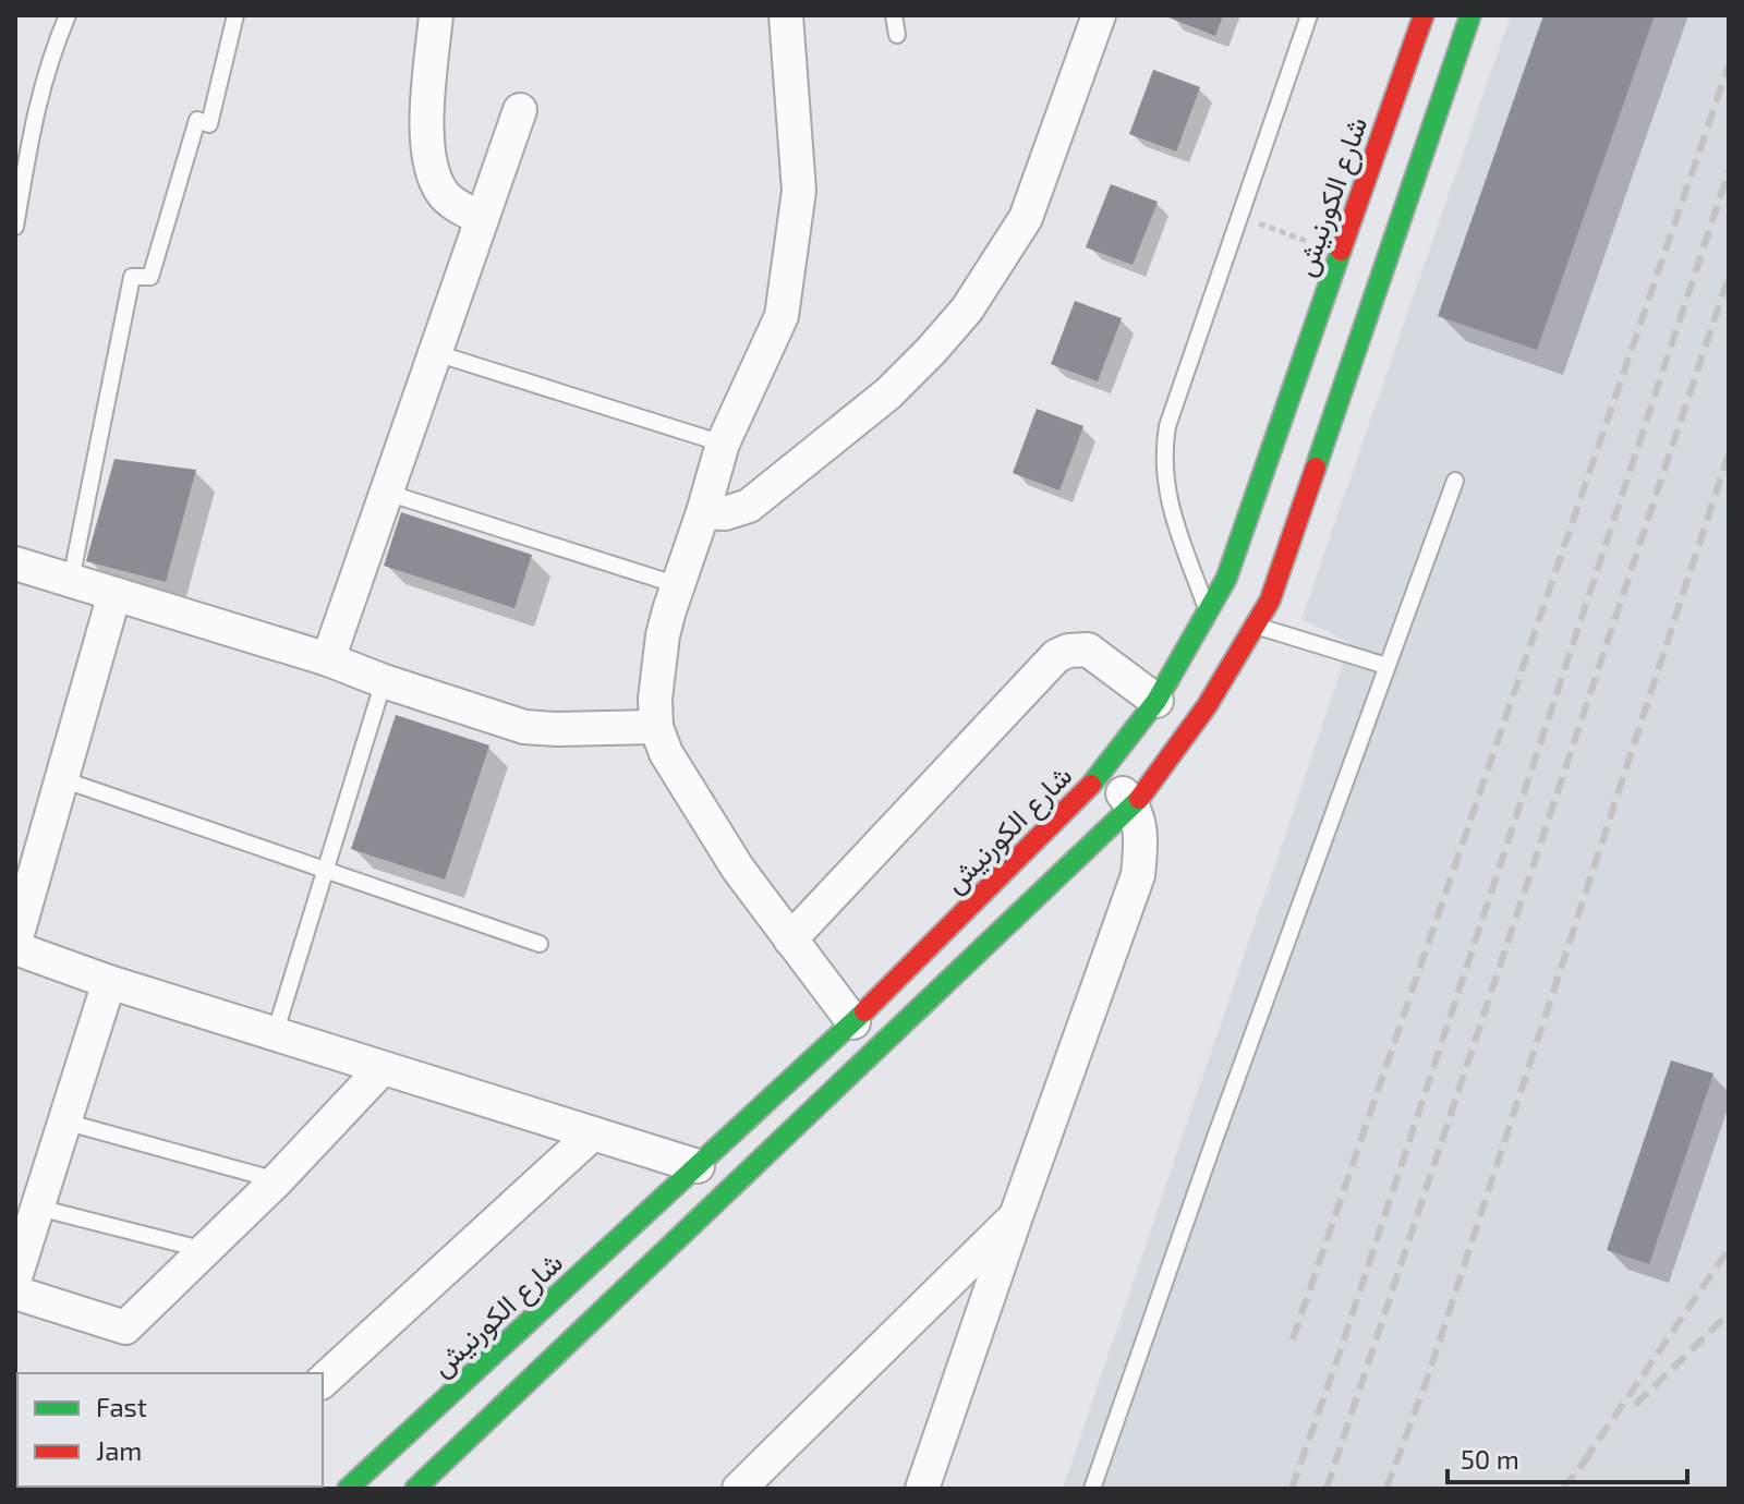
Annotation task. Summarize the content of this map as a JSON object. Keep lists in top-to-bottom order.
{
  "streets": {
    "street": ["شارع الكورنيش"]
  },
  "legend": ["Fast", "Jam"],
  "scale_bar": "50 m"
}
